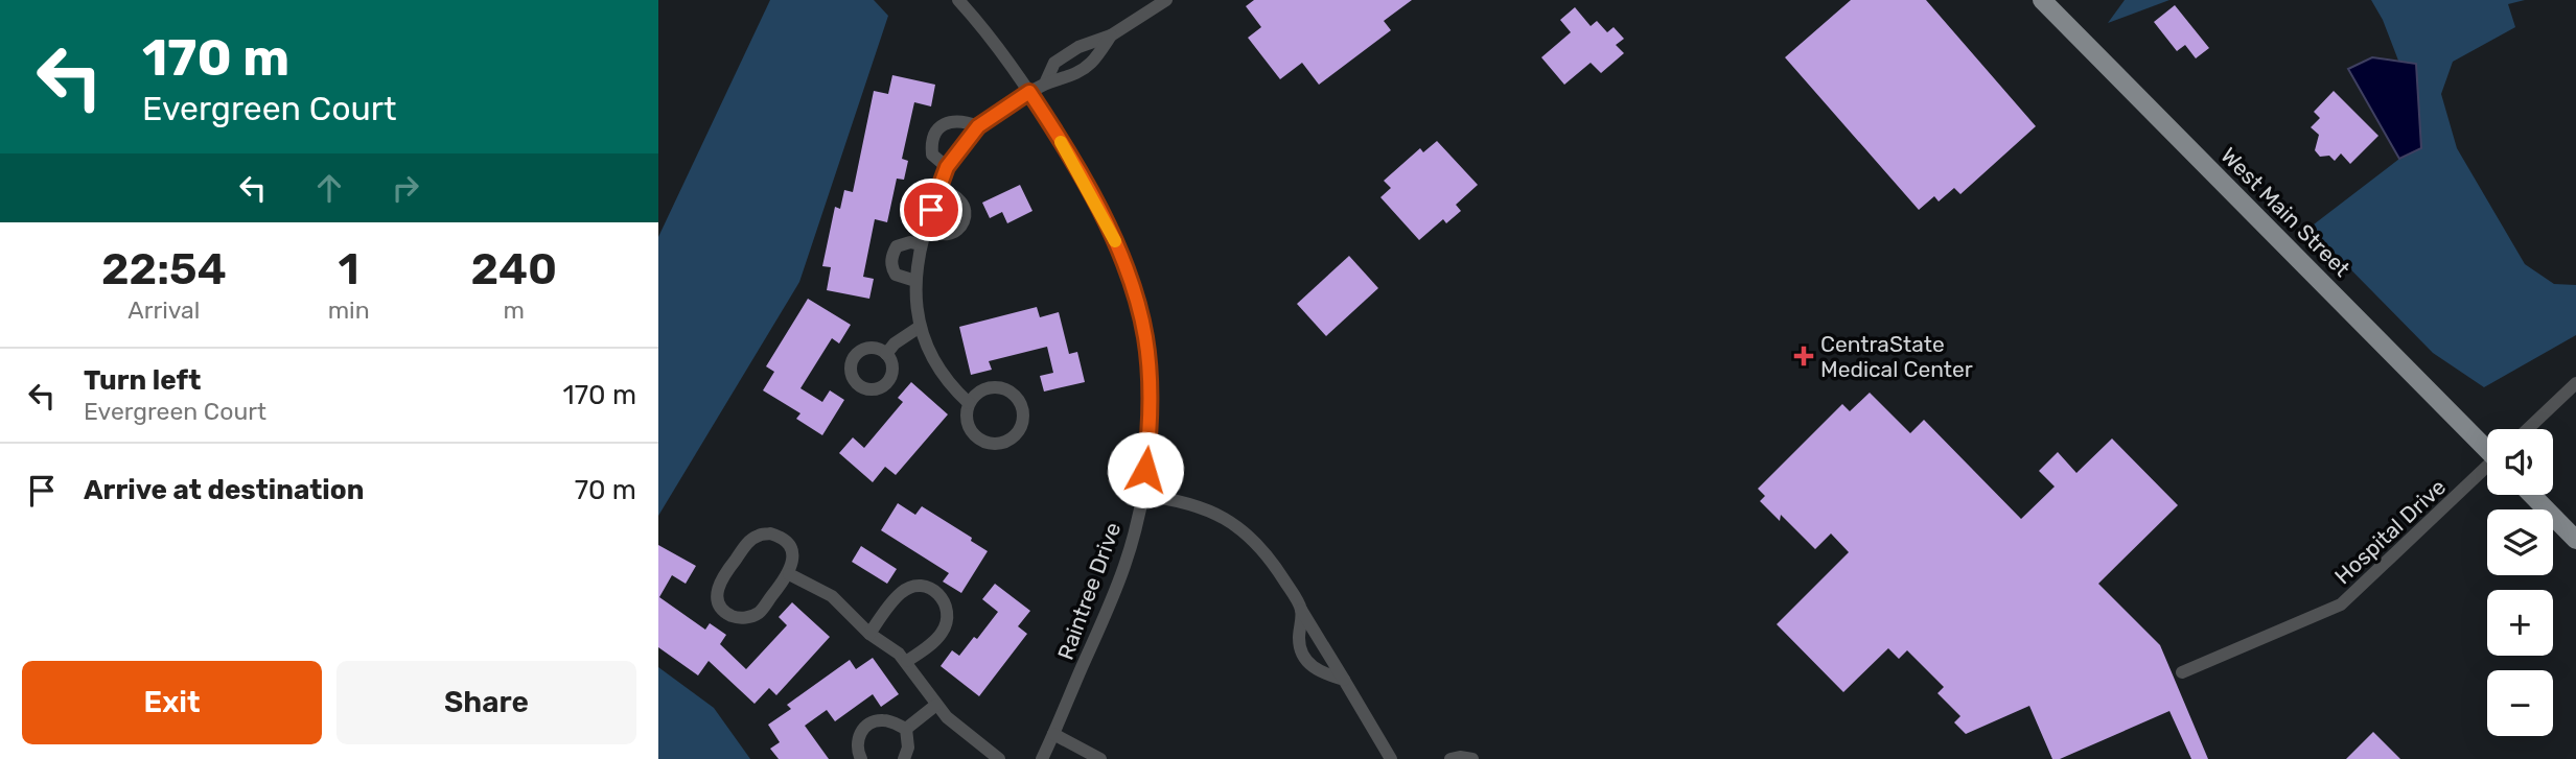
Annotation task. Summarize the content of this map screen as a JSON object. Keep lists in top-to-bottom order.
{
  "streets": {
    "main road": ["West Main Street"],
    "street": ["Hospital Drive", "Raintree Drive"]
  },
  "places": {
    "health": ["CentraState Medical Center"]
  },
  "page": {
    "turn": ["170 m", "Evergreen Court"],
    "eta": [
      "22:54",
      "Arrival",
      "1",
      "min",
      "240",
      "m"
    ],
    "list": [
      {
        "name": "Turn left",
        "note": "Evergreen Court",
        "value": "170 m"
      },
      {
        "name": "Arrive at destination",
        "value": "70 m"
      }
    ],
    "map_buttons": ["+", "−"],
    "buttons": ["Exit", "Share"]
  }
}
